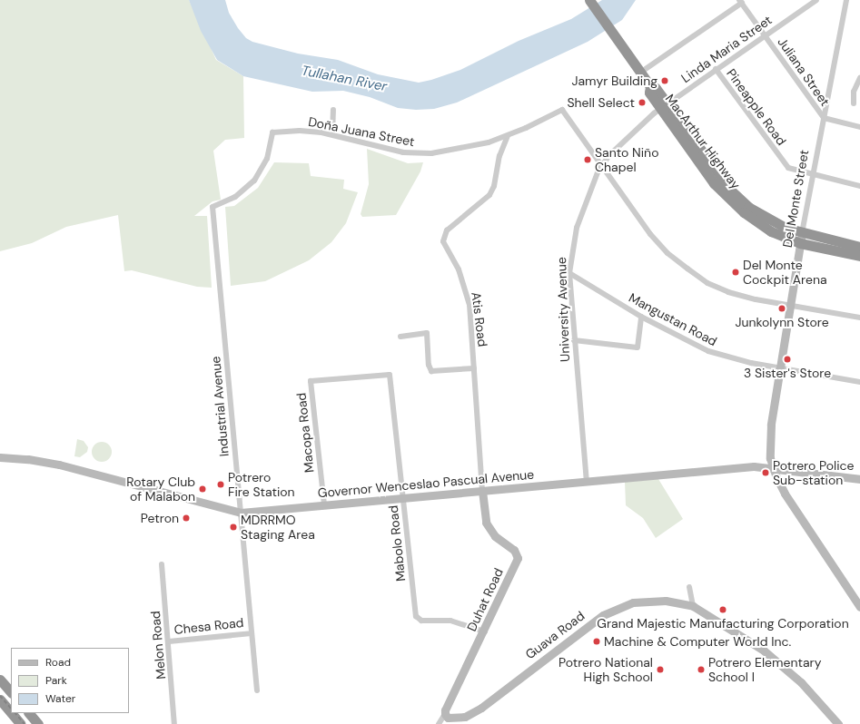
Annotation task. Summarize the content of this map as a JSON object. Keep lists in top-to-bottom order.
{
  "streets": {
    "highway": ["MacArthur Highway"],
    "main road": [
      "Del Monte Street",
      "Governor Wenceslao Pascual Avenue",
      "Duhat Road",
      "Guava Road"
    ],
    "street": [
      "Linda Maria Street",
      "Juliana Street",
      "Pineapple Road",
      "Doña Juana Street",
      "University Avenue",
      "Atis Road",
      "Mangustan Road",
      "Industrial Avenue",
      "Macopa Road",
      "Mabolo Road",
      "Chesa Road",
      "Melon Road"
    ]
  },
  "crossings": [
    ["Linda Maria Street", "Juliana Street"],
    ["Linda Maria Street", "Pineapple Road"],
    ["Linda Maria Street", "MacArthur Highway"],
    ["Linda Maria Street", "University Avenue"],
    ["Juliana Street", "Del Monte Street"],
    ["Pineapple Road", "Del Monte Street"],
    ["Doña Juana Street", "University Avenue"],
    ["Doña Juana Street", "Atis Road"],
    ["Doña Juana Street", "Industrial Avenue"],
    ["MacArthur Highway", "Del Monte Street"],
    ["MacArthur Highway", "University Avenue"],
    ["Del Monte Street", "Mangustan Road"],
    ["Del Monte Street", "Governor Wenceslao Pascual Avenue"],
    ["University Avenue", "Mangustan Road"],
    ["University Avenue", "Governor Wenceslao Pascual Avenue"],
    ["Atis Road", "Governor Wenceslao Pascual Avenue"],
    ["Atis Road", "Duhat Road"],
    ["Industrial Avenue", "Governor Wenceslao Pascual Avenue"],
    ["Industrial Avenue", "Chesa Road"],
    ["Macopa Road", "Governor Wenceslao Pascual Avenue"],
    ["Macopa Road", "Mabolo Road"],
    ["Governor Wenceslao Pascual Avenue", "Mabolo Road"],
    ["Governor Wenceslao Pascual Avenue", "Duhat Road"],
    ["Mabolo Road", "Duhat Road"],
    ["Duhat Road", "Guava Road"],
    ["Chesa Road", "Melon Road"]
  ],
  "water": ["Tullahan River"],
  "places": [
    "Jamyr Building",
    "Shell Select",
    "Santo Niño Chapel",
    "Del Monte Cockpit Arena",
    "Junkolynn Store",
    "3 Sister's Store",
    "Potrero Police Sub-station",
    "Potrero Fire Station",
    "Rotary Club of Malabon",
    "Petron",
    "MDRRMO Staging Area",
    "Grand Majestic Manufacturing Corporation",
    "Machine & Computer World Inc.",
    "Potrero National High School",
    "Potrero Elementary School I"
  ],
  "legend": ["Road", "Park", "Water"]
}
